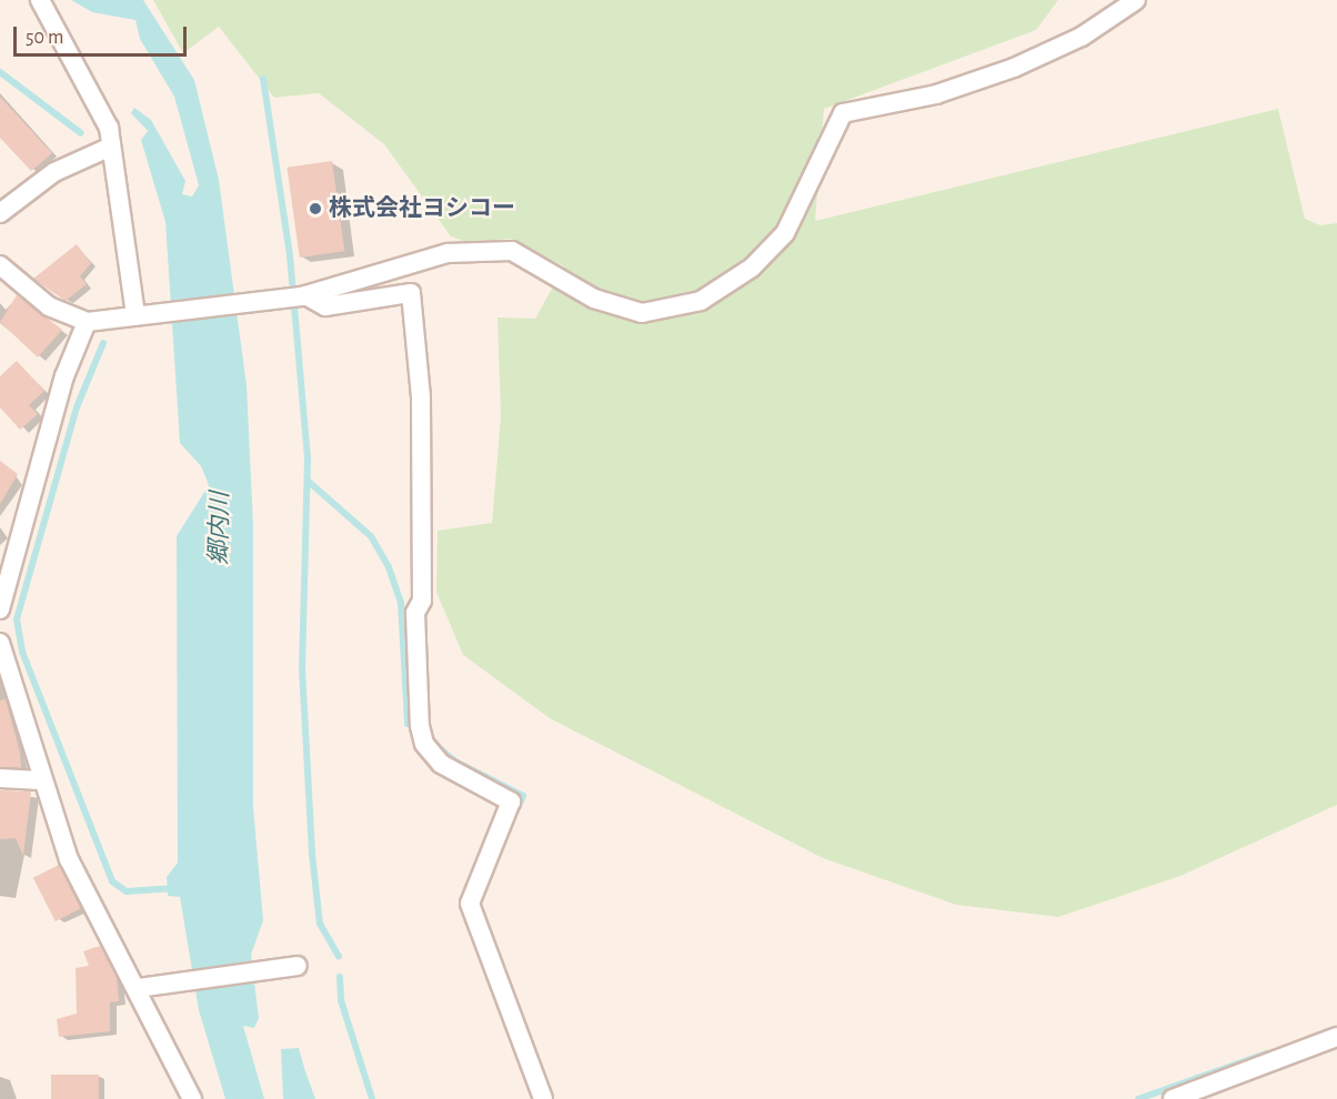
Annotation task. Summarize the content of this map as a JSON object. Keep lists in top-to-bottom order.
{
  "water": ["郷内川"],
  "places": ["株式会社ヨシコー"],
  "scale_bar": "50 m"
}
